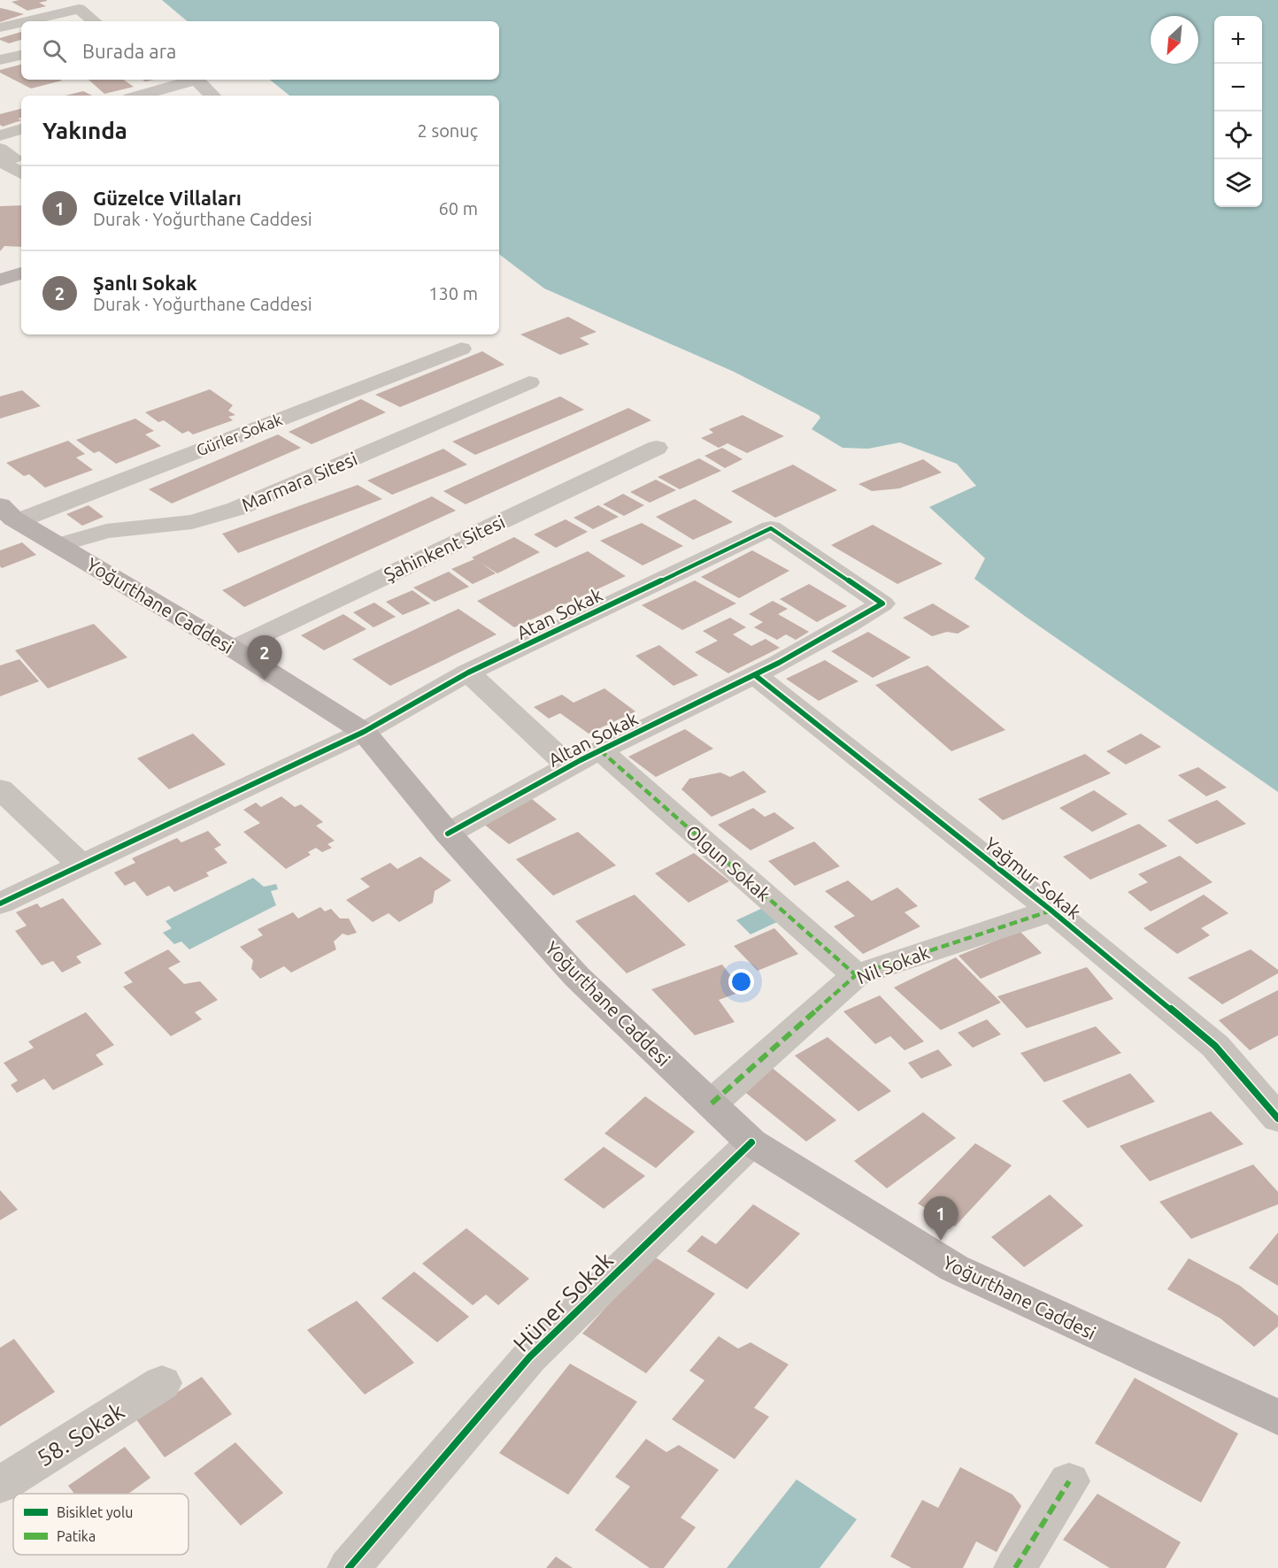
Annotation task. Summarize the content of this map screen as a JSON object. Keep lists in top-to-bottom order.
{
  "streets": {
    "main road": ["Yoğurthane Caddesi"],
    "street": [
      "Gürler Sokak",
      "Marmara Sitesi",
      "Şahinkent Sitesi",
      "Atan Sokak",
      "Altan Sokak",
      "Olgun Sokak",
      "Yağmur Sokak",
      "Nil Sokak",
      "Hüner Sokak",
      "58. Sokak"
    ]
  },
  "crossings": [
    ["Gürler Sokak", "Yoğurthane Caddesi"],
    ["Marmara Sitesi", "Yoğurthane Caddesi"],
    ["Şahinkent Sitesi", "Yoğurthane Caddesi"],
    ["Yoğurthane Caddesi", "Atan Sokak"],
    ["Yoğurthane Caddesi", "Altan Sokak"],
    ["Yoğurthane Caddesi", "Nil Sokak"],
    ["Yoğurthane Caddesi", "Hüner Sokak"],
    ["Atan Sokak", "Altan Sokak"],
    ["Altan Sokak", "Olgun Sokak"],
    ["Altan Sokak", "Yağmur Sokak"],
    ["Olgun Sokak", "Nil Sokak"],
    ["Yağmur Sokak", "Nil Sokak"]
  ],
  "legend": ["Bisiklet yolu", "Patika"],
  "north": "bottom left",
  "page": {
    "map_buttons": ["+", "−"],
    "search": "Burada ara",
    "heading": ["Yakında", "2 sonuç"],
    "list": [
      {
        "mark": "1",
        "name": "Güzelce Villaları",
        "note": "Durak · Yoğurthane Caddesi",
        "value": "60 m"
      },
      {
        "mark": "2",
        "name": "Şanlı Sokak",
        "note": "Durak · Yoğurthane Caddesi",
        "value": "130 m"
      }
    ],
    "pins": ["2", "1"]
  }
}
